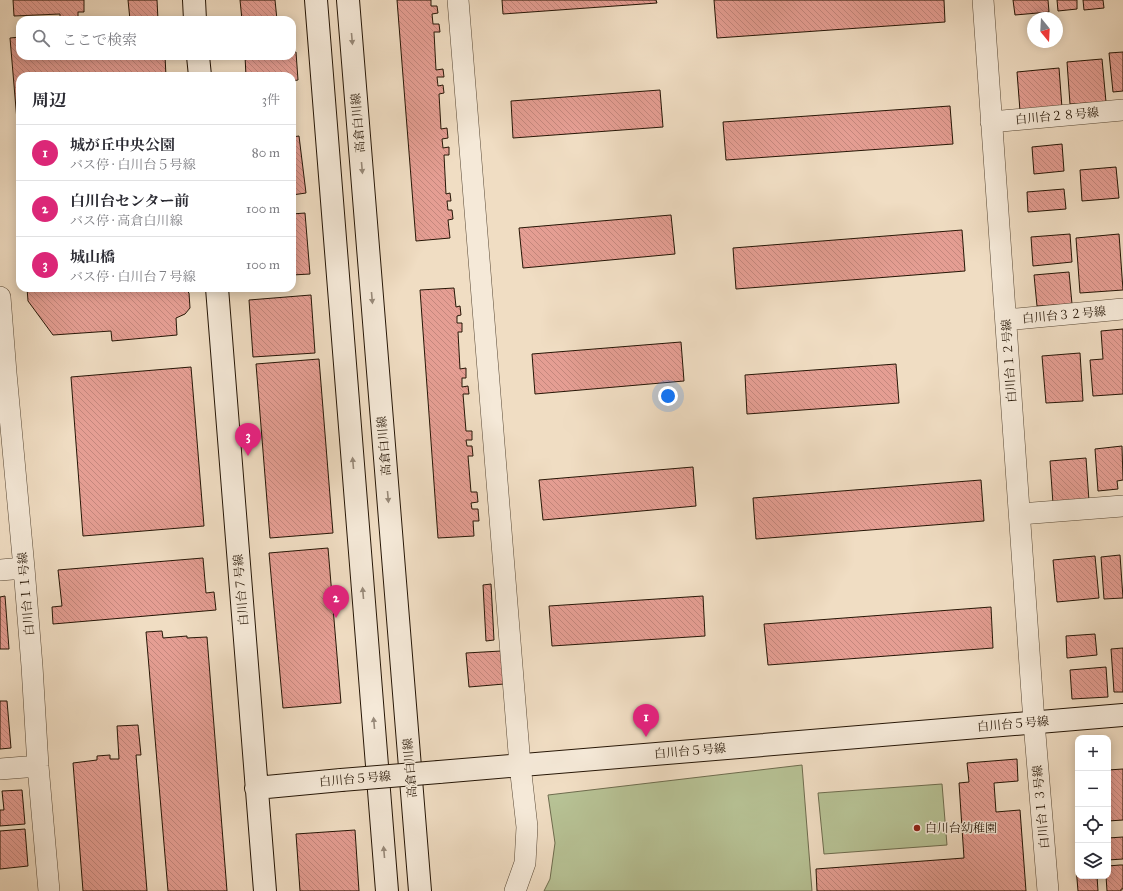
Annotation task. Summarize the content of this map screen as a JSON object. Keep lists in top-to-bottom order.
{
  "streets": {
    "street": [
      "白川台２８号線",
      "高倉白川線",
      "白川台３２号線",
      "白川台１２号線",
      "白川台７号線",
      "白川台１１号線",
      "白川台５号線",
      "白川台１３号線"
    ]
  },
  "crossings": [
    ["白川台２８号線", "白川台１２号線"],
    ["白川台３２号線", "白川台１２号線"],
    ["白川台１２号線", "白川台５号線"],
    ["白川台１２号線", "白川台１３号線"],
    ["白川台７号線", "白川台５号線"],
    ["白川台５号線", "白川台１３号線"]
  ],
  "places": ["白川台幼稚園"],
  "north": "bottom",
  "page": {
    "search": "ここで検索",
    "heading": ["周辺", "3件"],
    "list": [
      {
        "mark": "1",
        "name": "城が丘中央公園",
        "note": "バス停 · 白川台５号線",
        "value": "80 m"
      },
      {
        "mark": "2",
        "name": "白川台センター前",
        "note": "バス停 · 高倉白川線",
        "value": "100 m"
      },
      {
        "mark": "3",
        "name": "城山橋",
        "note": "バス停 · 白川台７号線",
        "value": "100 m"
      }
    ],
    "pins": ["3", "2", "1"],
    "map_buttons": ["+", "−"]
  }
}
